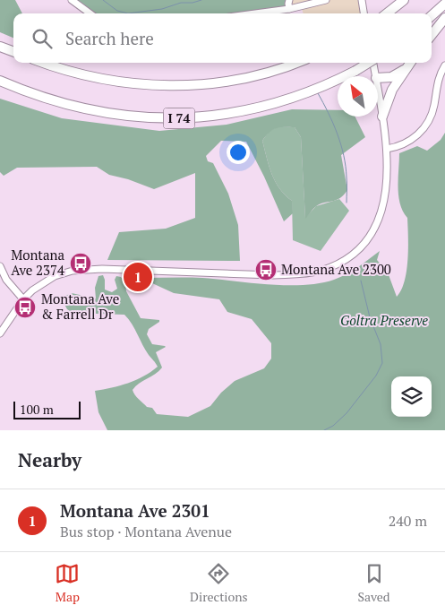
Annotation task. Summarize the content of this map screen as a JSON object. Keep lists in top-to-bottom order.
{
  "streets": {
    "highway": ["I 74"]
  },
  "parks": ["Goltra Preserve"],
  "places": {
    "bus stop": ["Montana Ave 2374", "Montana Ave 2300", "Montana Ave & Farrell Dr"]
  },
  "scale_bar": "100 m",
  "north": "top left",
  "page": {
    "search": "Search here",
    "pins": "1",
    "scale": "100 m",
    "heading": "Nearby",
    "list": [
      {
        "mark": "1",
        "name": "Montana Ave 2301",
        "note": "Bus stop · Montana Avenue",
        "value": "240 m"
      }
    ],
    "nav": ["Map", "Directions", "Saved"]
  }
}
